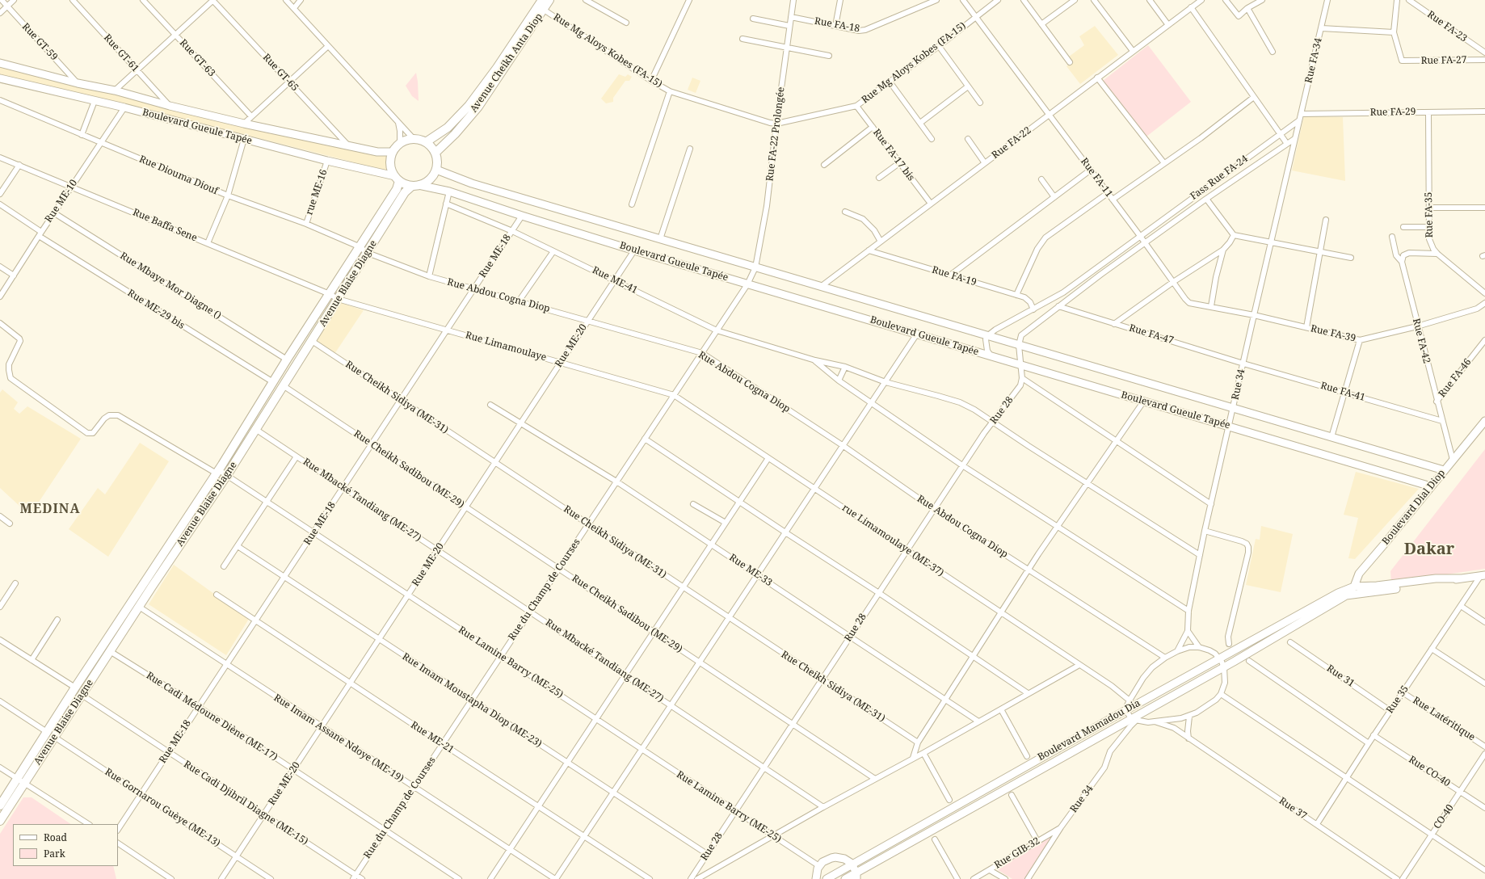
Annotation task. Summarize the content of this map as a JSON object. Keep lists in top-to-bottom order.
{
  "streets": {
    "main road": ["Avenue Cheikh Anta Diop", "Avenue Blaise Diagne"],
    "street": [
      "Rue FA-18",
      "Rue FA-23",
      "Rue GT-59",
      "Rue Mg Aloys Kobes (FA-15)",
      "Rue GT-61",
      "Rue GT-63",
      "Rue FA-34",
      "Rue FA-27",
      "Rue GT-65",
      "Rue FA-29",
      "Boulevard Gueule Tapée",
      "Rue FA-22 Prolongée",
      "Rue FA-22",
      "Rue FA-17 bis",
      "Rue Diouma Diouf",
      "Rue FA-11",
      "Fass Rue FA-24",
      "rue ME-16",
      "Rue ME-10",
      "Rue FA-35",
      "Rue Baffa Sene",
      "Rue ME-18",
      "Rue FA-19",
      "Rue ME-41",
      "Rue Mbaye Mor Diagne ()",
      "Rue Abdou Cogna Diop",
      "Rue ME-29 bis",
      "Rue FA-39",
      "Rue FA-47",
      "Rue FA-42",
      "Rue ME-20",
      "Rue Limamoulaye",
      "Rue FA-46",
      "Rue 34",
      "Rue FA-41",
      "Rue Cheikh Sidiya (ME-31)",
      "Rue 28",
      "Rue Cheikh Sadibou (ME-29)",
      "Rue Mbacké Tandiang (ME-27)",
      "Boulevard Dial Diop",
      "rue Limamoulaye (ME-37)",
      "Rue ME-33",
      "Rue du Champ de Courses",
      "Rue Lamine Barry (ME-25)",
      "Rue 31",
      "Rue 35",
      "Rue Imam Moustapha Diop (ME-23)",
      "Rue Cadi Médoune Diène (ME-17)",
      "Rue Latéritique",
      "Boulevard Mamadou Dia",
      "Rue ME-21",
      "Rue Imam Assane Ndoye (ME-19)",
      "Rue CO-40",
      "Rue Cadi Djibril Diagne (ME-15)",
      "Rue Gornarou Guèye (ME-13)",
      "Rue 37",
      "CO-40",
      "Rue GIB-32"
    ]
  },
  "crossings": [
    ["Rue FA-18", "Rue FA-22 Prolongée"],
    ["Rue GT-59", "Boulevard Gueule Tapée"],
    ["Rue Mg Aloys Kobes (FA-15)", "Avenue Cheikh Anta Diop"],
    ["Rue Mg Aloys Kobes (FA-15)", "Rue FA-22 Prolongée"],
    ["Rue Mg Aloys Kobes (FA-15)", "Rue FA-17 bis"],
    ["Rue Mg Aloys Kobes (FA-15)", "Rue FA-11"],
    ["Rue GT-61", "Boulevard Gueule Tapée"],
    ["Rue FA-34", "Rue FA-29"],
    ["Rue FA-34", "Fass Rue FA-24"],
    ["Rue FA-34", "Rue 34"],
    ["Avenue Cheikh Anta Diop", "Boulevard Gueule Tapée"],
    ["Avenue Cheikh Anta Diop", "Avenue Blaise Diagne"],
    ["Rue GT-65", "Boulevard Gueule Tapée"],
    ["Rue FA-29", "Rue FA-35"],
    ["Boulevard Gueule Tapée", "Rue FA-22 Prolongée"],
    ["Boulevard Gueule Tapée", "Rue FA-22"],
    ["Boulevard Gueule Tapée", "Fass Rue FA-24"],
    ["Boulevard Gueule Tapée", "rue ME-16"],
    ["Boulevard Gueule Tapée", "Rue ME-10"],
    ["Boulevard Gueule Tapée", "Rue ME-18"],
    ["Boulevard Gueule Tapée", "Avenue Blaise Diagne"],
    ["Boulevard Gueule Tapée", "Rue ME-20"],
    ["Boulevard Gueule Tapée", "Rue 34"],
    ["Boulevard Gueule Tapée", "Boulevard Dial Diop"],
    ["Boulevard Gueule Tapée", "Rue du Champ de Courses"],
    ["Rue FA-22", "Rue FA-17 bis"],
    ["Rue FA-22", "Rue FA-11"],
    ["Rue FA-22", "Rue FA-19"],
    ["Rue Diouma Diouf", "rue ME-16"],
    ["Rue Diouma Diouf", "Rue ME-10"],
    ["Rue Diouma Diouf", "Avenue Blaise Diagne"],
    ["Rue Diouma Diouf", "Rue Abdou Cogna Diop"],
    ["Rue FA-11", "Fass Rue FA-24"],
    ["Rue FA-11", "Rue FA-39"],
    ["Rue FA-11", "Rue 34"],
    ["Fass Rue FA-24", "Rue FA-19"],
    ["Fass Rue FA-24", "Rue 34"],
    ["Rue ME-10", "Rue Baffa Sene"],
    ["Rue ME-10", "Rue Mbaye Mor Diagne ()"],
    ["Rue ME-10", "Rue ME-29 bis"],
    ["Rue Baffa Sene", "Avenue Blaise Diagne"],
    ["Rue Baffa Sene", "Rue Limamoulaye"],
    ["Rue ME-18", "Rue ME-41"],
    ["Rue ME-18", "Rue Abdou Cogna Diop"],
    ["Rue ME-18", "Rue Limamoulaye"],
    ["Rue ME-18", "Rue Cheikh Sidiya (ME-31)"],
    ["Rue ME-18", "Rue Cheikh Sadibou (ME-29)"],
    ["Rue ME-18", "Rue Mbacké Tandiang (ME-27)"],
    ["Rue ME-18", "Rue Lamine Barry (ME-25)"],
    ["Rue ME-18", "Rue Imam Moustapha Diop (ME-23)"],
    ["Rue ME-18", "Rue Cadi Médoune Diène (ME-17)"],
    ["Rue ME-18", "Rue ME-21"],
    ["Rue ME-18", "Rue Imam Assane Ndoye (ME-19)"],
    ["Rue ME-18", "Rue Cadi Djibril Diagne (ME-15)"],
    ["Rue ME-18", "Rue Gornarou Guèye (ME-13)"],
    ["Rue ME-41", "Rue ME-20"],
    ["Rue ME-41", "Rue 34"],
    ["Rue ME-41", "Rue 28"],
    ["Rue ME-41", "Rue du Champ de Courses"],
    ["Avenue Blaise Diagne", "Rue Mbaye Mor Diagne ()"],
    ["Avenue Blaise Diagne", "Rue Abdou Cogna Diop"],
    ["Avenue Blaise Diagne", "Rue ME-29 bis"],
    ["Avenue Blaise Diagne", "Rue Limamoulaye"],
    ["Avenue Blaise Diagne", "Rue Cheikh Sidiya (ME-31)"],
    ["Avenue Blaise Diagne", "Rue Cheikh Sadibou (ME-29)"],
    ["Avenue Blaise Diagne", "Rue Mbacké Tandiang (ME-27)"],
    ["Avenue Blaise Diagne", "Rue Lamine Barry (ME-25)"],
    ["Avenue Blaise Diagne", "Rue Cadi Médoune Diène (ME-17)"],
    ["Avenue Blaise Diagne", "Rue Imam Assane Ndoye (ME-19)"],
    ["Avenue Blaise Diagne", "Rue Cadi Djibril Diagne (ME-15)"],
    ["Avenue Blaise Diagne", "Rue Gornarou Guèye (ME-13)"],
    ["Rue Abdou Cogna Diop", "Rue ME-20"],
    ["Rue Abdou Cogna Diop", "Rue 28"],
    ["Rue Abdou Cogna Diop", "Rue du Champ de Courses"],
    ["Rue FA-39", "Rue FA-42"],
    ["Rue FA-39", "Rue 34"],
    ["Rue FA-47", "Rue 34"],
    ["Rue FA-47", "Rue FA-41"],
    ["Rue FA-42", "Rue FA-46"],
    ["Rue FA-42", "Rue FA-41"],
    ["Rue FA-42", "Boulevard Dial Diop"],
    ["Rue ME-20", "Rue Limamoulaye"],
    ["Rue ME-20", "Rue Cheikh Sidiya (ME-31)"],
    ["Rue ME-20", "Rue Cheikh Sadibou (ME-29)"],
    ["Rue ME-20", "Rue Mbacké Tandiang (ME-27)"],
    ["Rue ME-20", "Rue ME-33"],
    ["Rue ME-20", "Rue Lamine Barry (ME-25)"],
    ["Rue ME-20", "Rue Imam Moustapha Diop (ME-23)"],
    ["Rue ME-20", "Rue Cadi Médoune Diène (ME-17)"],
    ["Rue ME-20", "Rue ME-21"],
    ["Rue ME-20", "Rue Imam Assane Ndoye (ME-19)"],
    ["Rue ME-20", "Rue Cadi Djibril Diagne (ME-15)"],
    ["Rue ME-20", "Rue Gornarou Guèye (ME-13)"],
    ["Rue Limamoulaye", "rue Limamoulaye (ME-37)"],
    ["Rue Limamoulaye", "Rue du Champ de Courses"],
    ["Rue 34", "Rue FA-41"],
    ["Rue 34", "Boulevard Mamadou Dia"],
    ["Rue 34", "Rue GIB-32"],
    ["Rue Cheikh Sidiya (ME-31)", "Rue 28"],
    ["Rue Cheikh Sidiya (ME-31)", "Rue du Champ de Courses"],
    ["Rue 28", "Rue Cheikh Sadibou (ME-29)"],
    ["Rue 28", "Rue Mbacké Tandiang (ME-27)"],
    ["Rue 28", "rue Limamoulaye (ME-37)"],
    ["Rue 28", "Rue ME-33"],
    ["Rue 28", "Rue Lamine Barry (ME-25)"],
    ["Rue 28", "Rue Imam Moustapha Diop (ME-23)"],
    ["Rue Cheikh Sadibou (ME-29)", "Rue du Champ de Courses"],
    ["Rue Mbacké Tandiang (ME-27)", "Rue du Champ de Courses"],
    ["Boulevard Dial Diop", "Boulevard Mamadou Dia"],
    ["rue Limamoulaye (ME-37)", "Rue du Champ de Courses"],
    ["Rue ME-33", "Rue du Champ de Courses"],
    ["Rue du Champ de Courses", "Rue Lamine Barry (ME-25)"],
    ["Rue du Champ de Courses", "Rue Imam Moustapha Diop (ME-23)"],
    ["Rue du Champ de Courses", "Rue Cadi Médoune Diène (ME-17)"],
    ["Rue du Champ de Courses", "Rue ME-21"],
    ["Rue du Champ de Courses", "Rue Imam Assane Ndoye (ME-19)"],
    ["Rue du Champ de Courses", "Rue Cadi Djibril Diagne (ME-15)"],
    ["Rue 31", "Rue 35"],
    ["Rue 35", "Rue Latéritique"],
    ["Rue 35", "Rue CO-40"],
    ["Rue 35", "Rue 37"],
    ["Rue CO-40", "CO-40"]
  ],
  "districts": ["MEDINA", "Dakar"],
  "legend": ["Road", "Park"]
}
